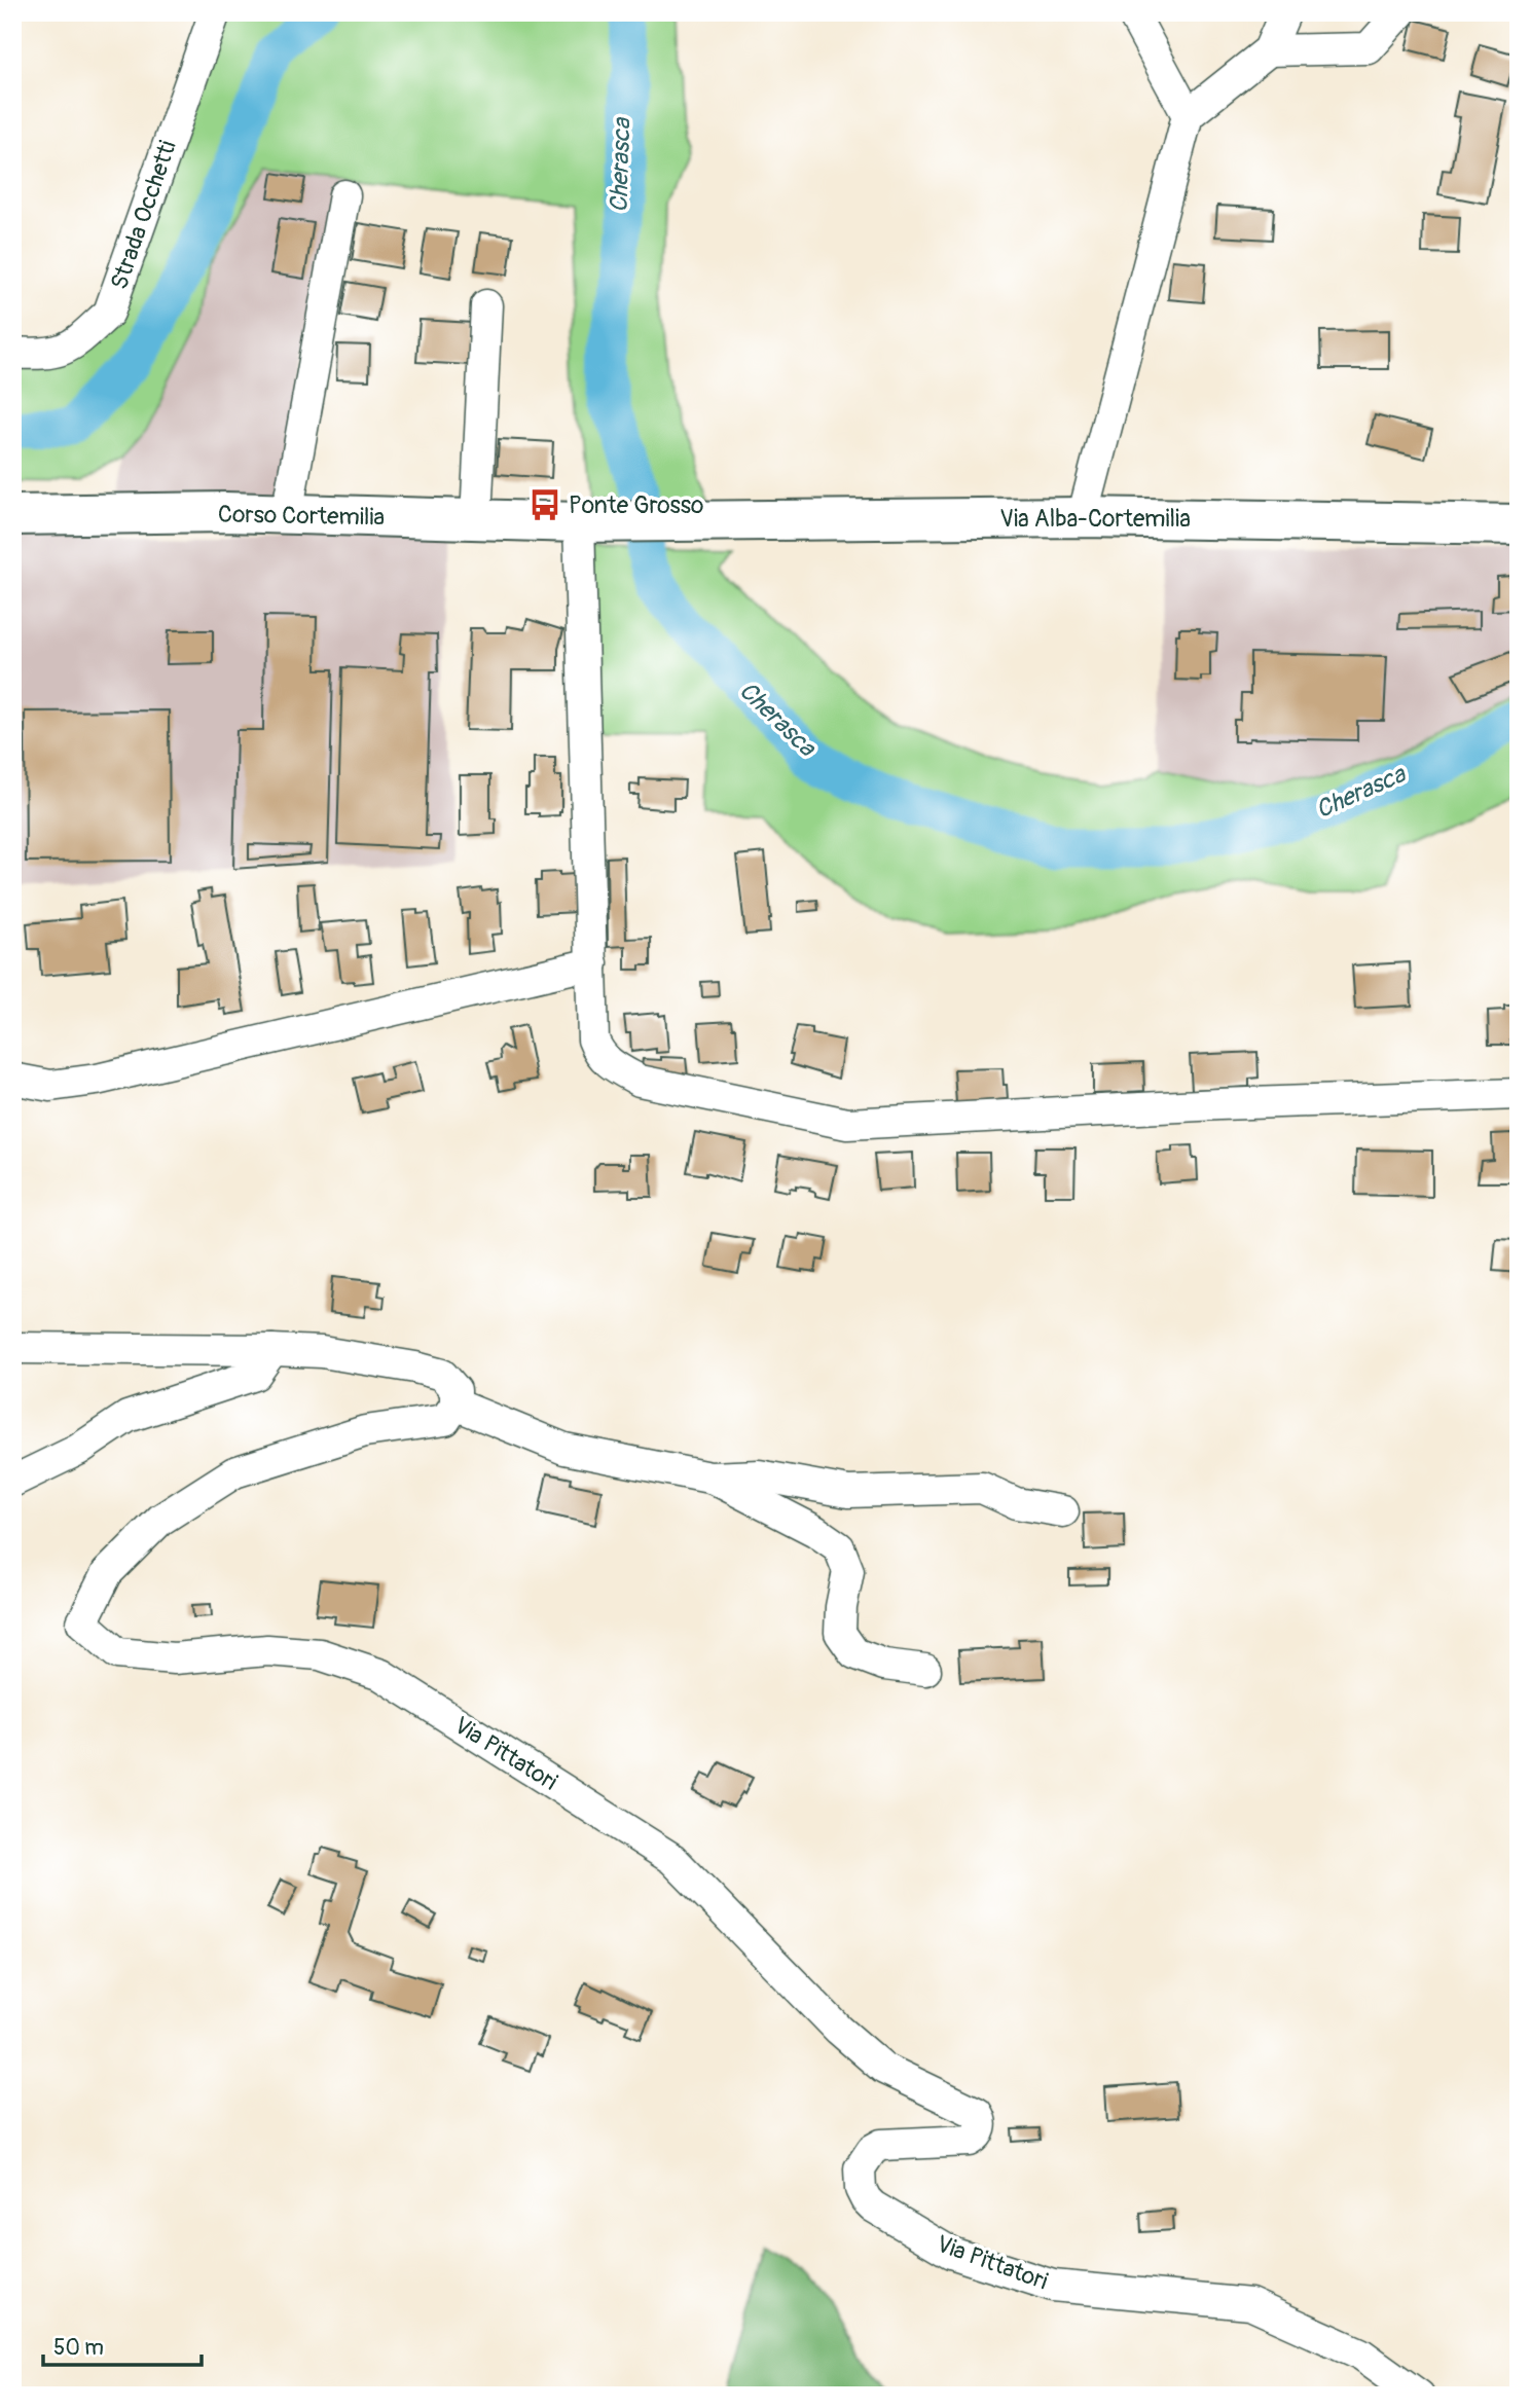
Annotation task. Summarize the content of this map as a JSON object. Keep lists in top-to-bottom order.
{
  "streets": {
    "main road": ["Corso Cortemilia", "Via Alba-Cortemilia"],
    "street": ["Strada Occhetti", "Via Pittatori"]
  },
  "crossings": [
    ["Corso Cortemilia", "Via Alba-Cortemilia"]
  ],
  "water": ["Cherasca"],
  "places": {
    "bus stop": ["Ponte Grosso"]
  },
  "scale_bar": "50 m"
}
